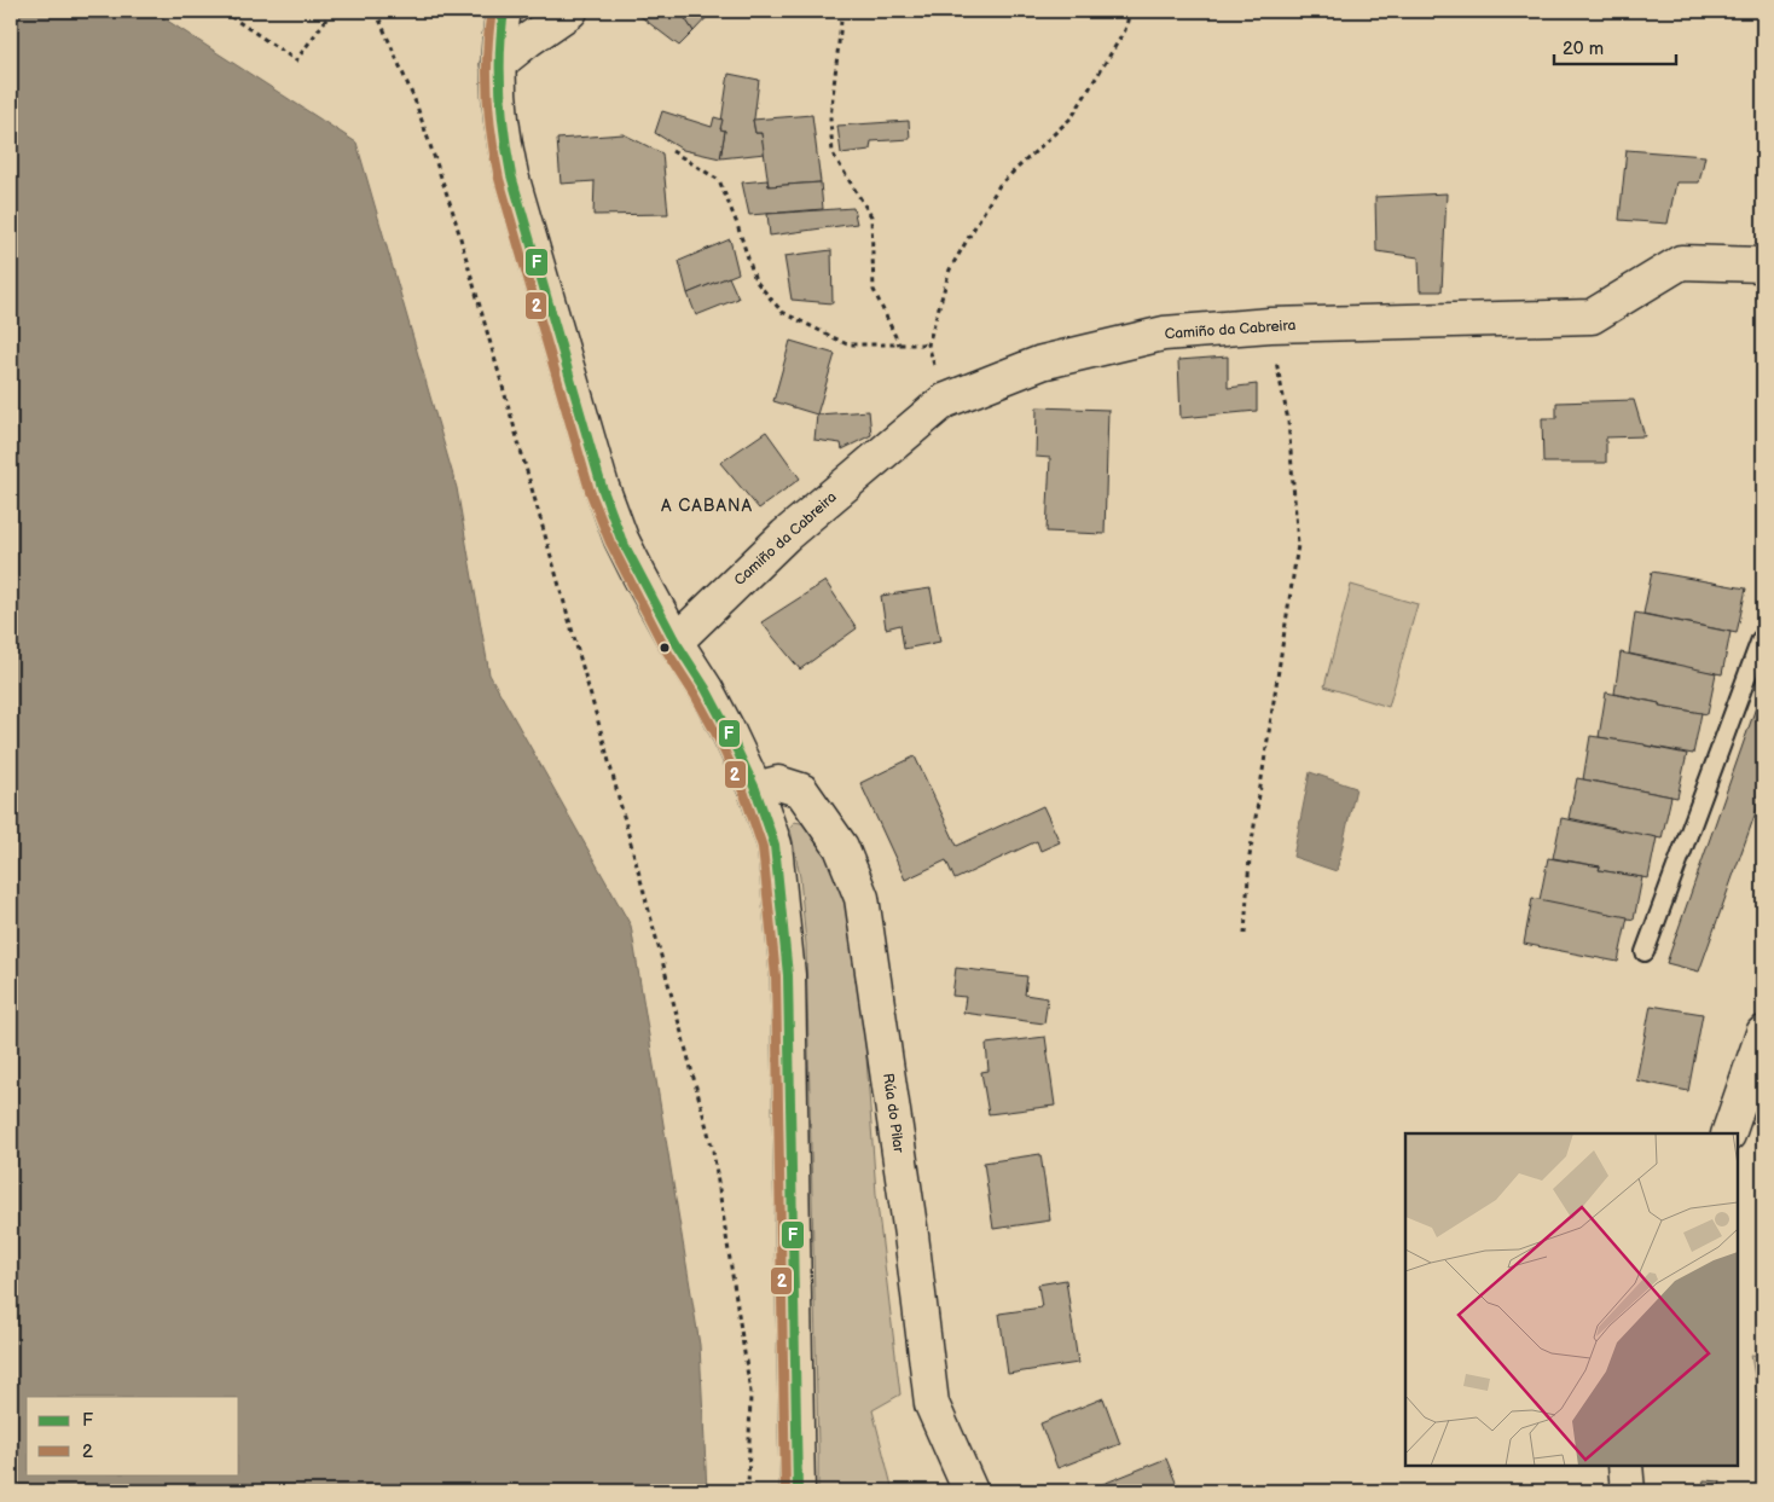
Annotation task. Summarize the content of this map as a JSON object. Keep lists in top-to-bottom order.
{
  "streets": {
    "street": ["Camiño da Cabreira", "Rúa do Pilar"]
  },
  "districts": ["A CABANA"],
  "lines": ["transit line F", "transit line 2"],
  "legend": ["F", "2"],
  "scale_bar": "20 m"
}
